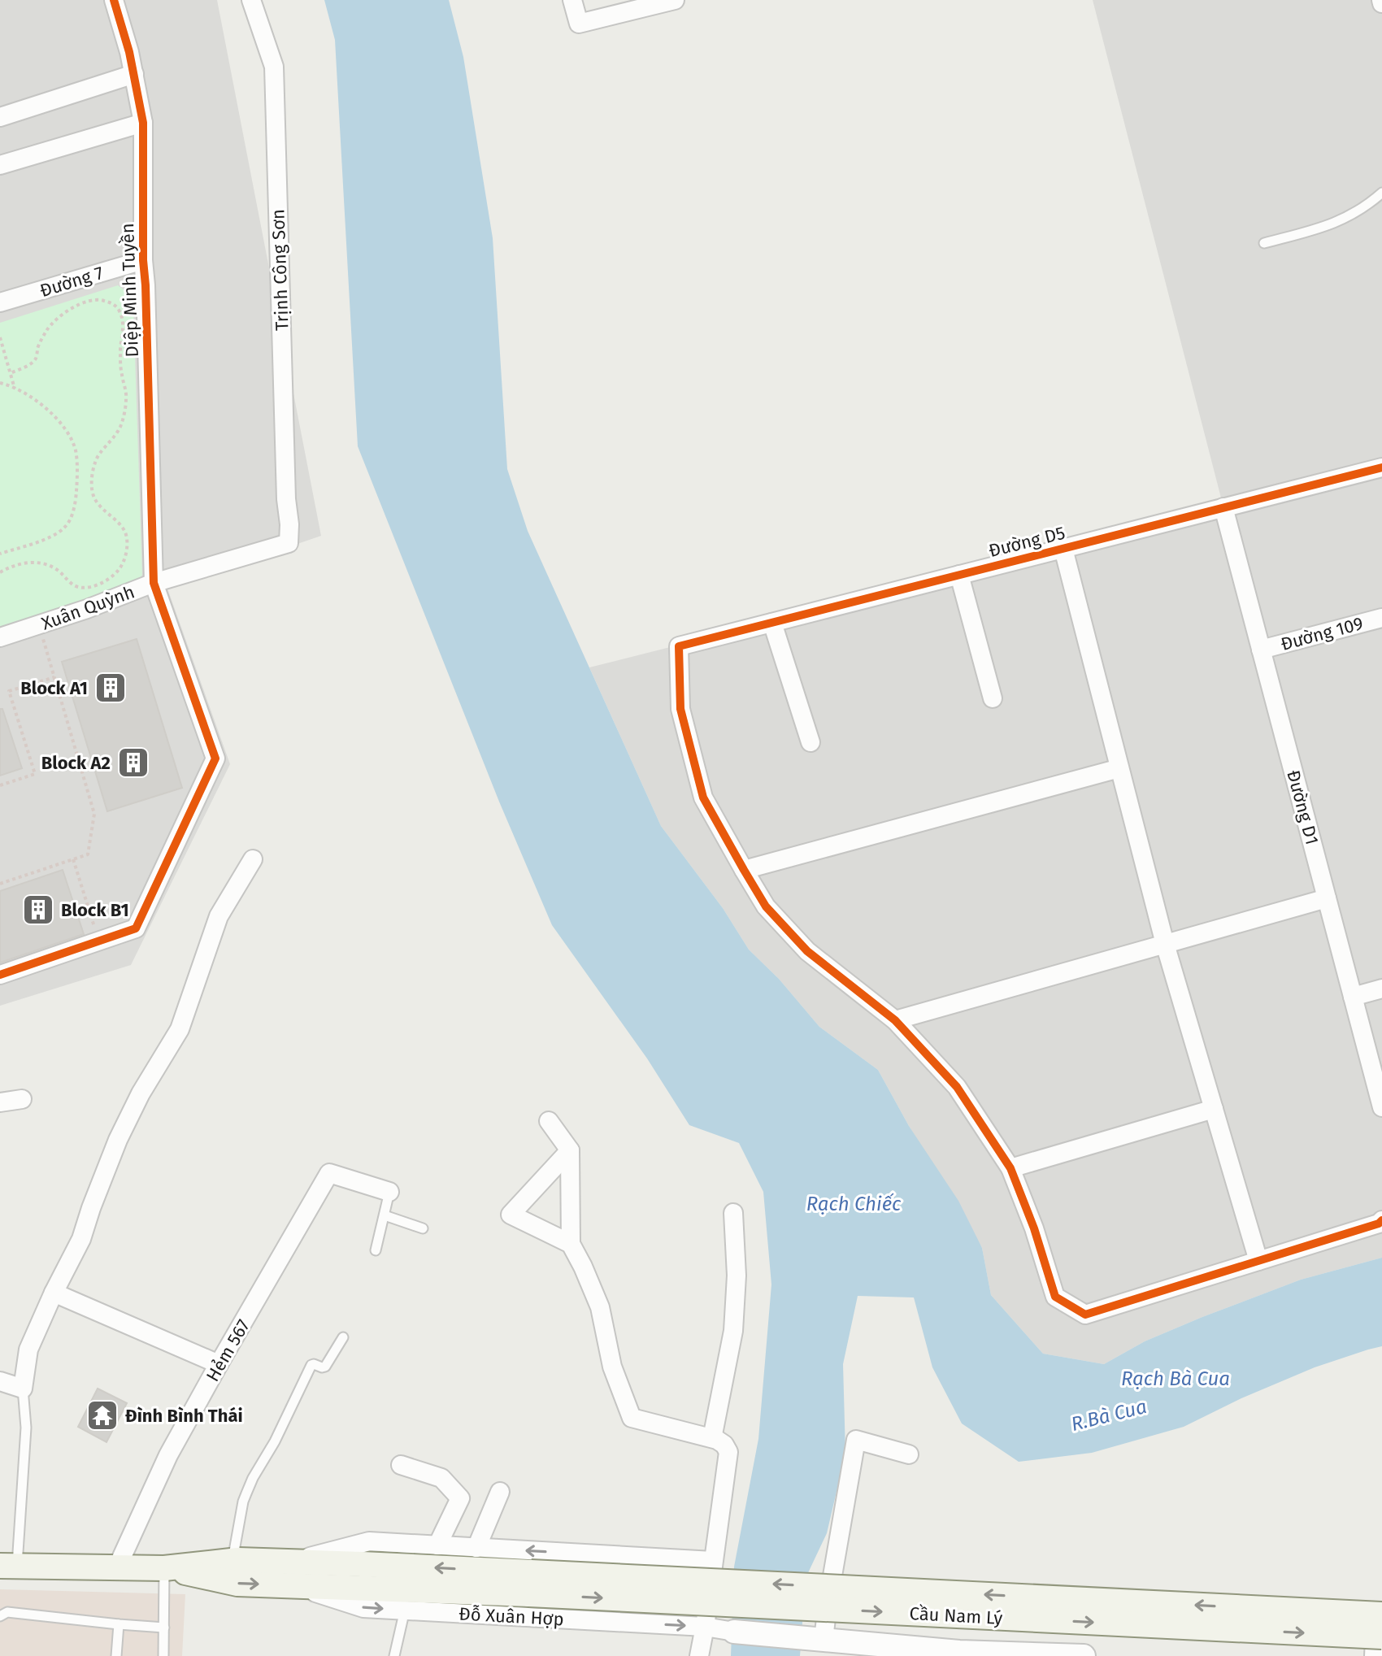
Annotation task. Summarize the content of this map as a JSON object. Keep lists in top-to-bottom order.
{
  "streets": {
    "main road": ["Cầu Nam Lý", "Đỗ Xuân Hợp"],
    "street": [
      "Trịnh Công Sơn",
      "Đường 7",
      "Diệp Minh Tuyền",
      "Đường D5",
      "Xuân Quỳnh",
      "Đường 109",
      "Đường D1",
      "Hẻm 567"
    ]
  },
  "crossings": [
    ["Trịnh Công Sơn", "Xuân Quỳnh"],
    ["Đường 7", "Diệp Minh Tuyền"],
    ["Diệp Minh Tuyền", "Xuân Quỳnh"],
    ["Đường D5", "Đường D1"],
    ["Đường 109", "Đường D1"],
    ["Hẻm 567", "Đỗ Xuân Hợp"],
    ["Cầu Nam Lý", "Đỗ Xuân Hợp"]
  ],
  "water": ["Rạch Chiếc", "Rạch Bà Cua", "R.Bà Cua"],
  "places": {
    "building": ["Block A1", "Block A2", "Block B1"],
    "temple": ["Đình Bình Thái"]
  }
}
